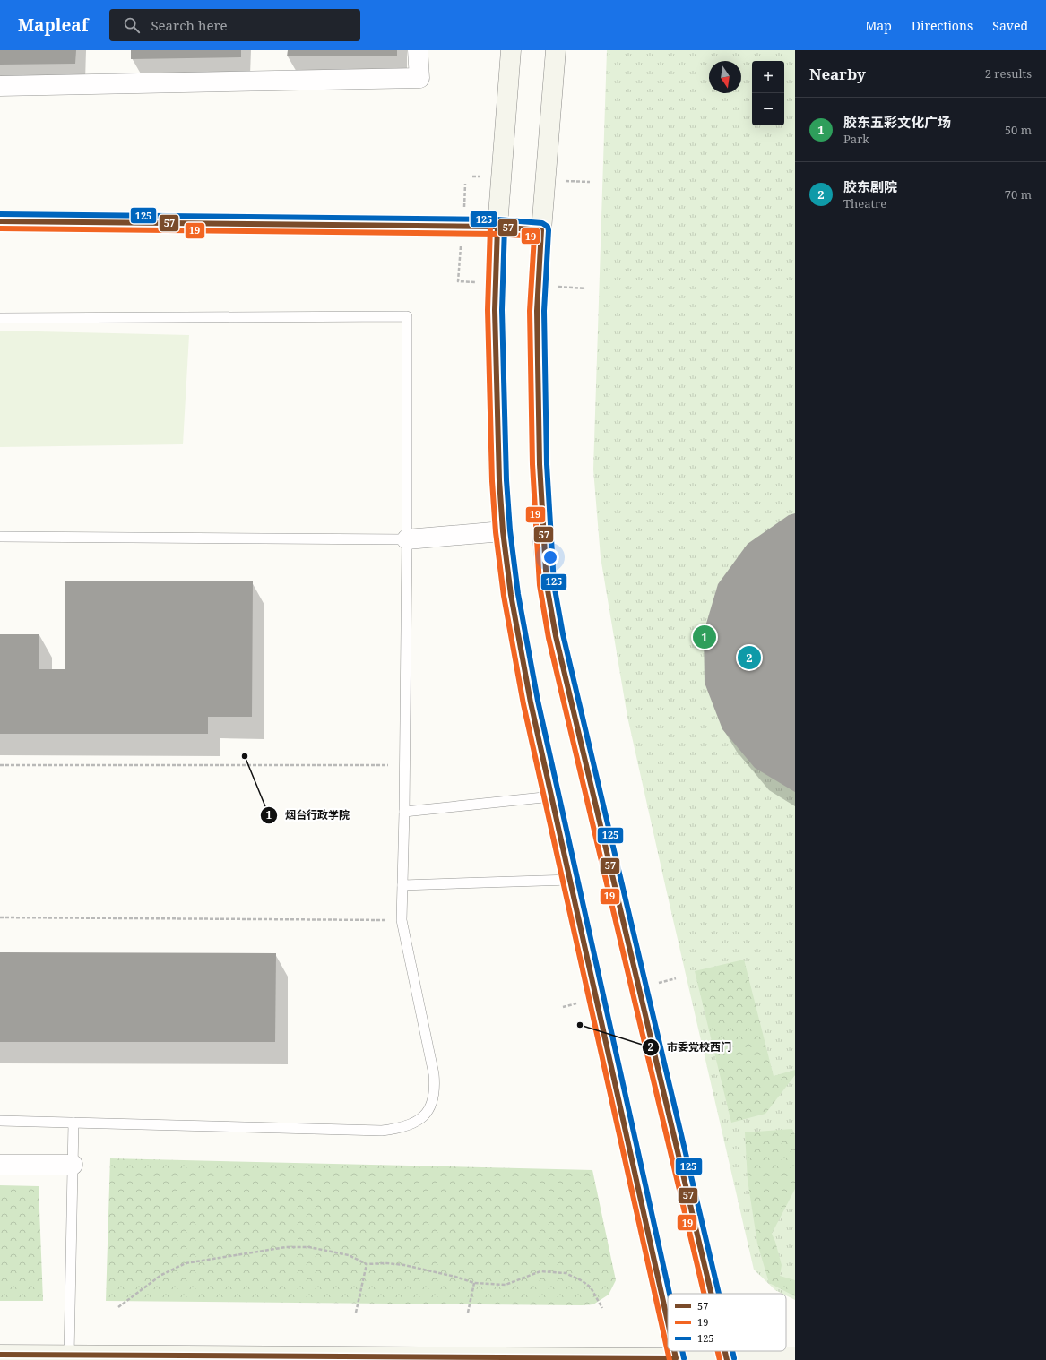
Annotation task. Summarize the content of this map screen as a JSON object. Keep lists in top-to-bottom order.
{
  "places": ["烟台行政学院", "市委党校西门"],
  "lines": ["transit line 125", "transit line 57", "transit line 19"],
  "legend": ["57", "19", "125"],
  "north": "bottom",
  "page": {
    "header": "Mapleaf",
    "search": "Search here",
    "nav": ["Map", "Directions", "Saved"],
    "heading": ["Nearby", "2 results"],
    "map_buttons": ["+", "−"],
    "list": [
      {
        "mark": "1",
        "name": "胶东五彩文化广场",
        "note": "Park",
        "value": "50 m"
      },
      {
        "mark": "2",
        "name": "胶东剧院",
        "note": "Theatre",
        "value": "70 m"
      }
    ],
    "pins": ["1", "2"]
  }
}
